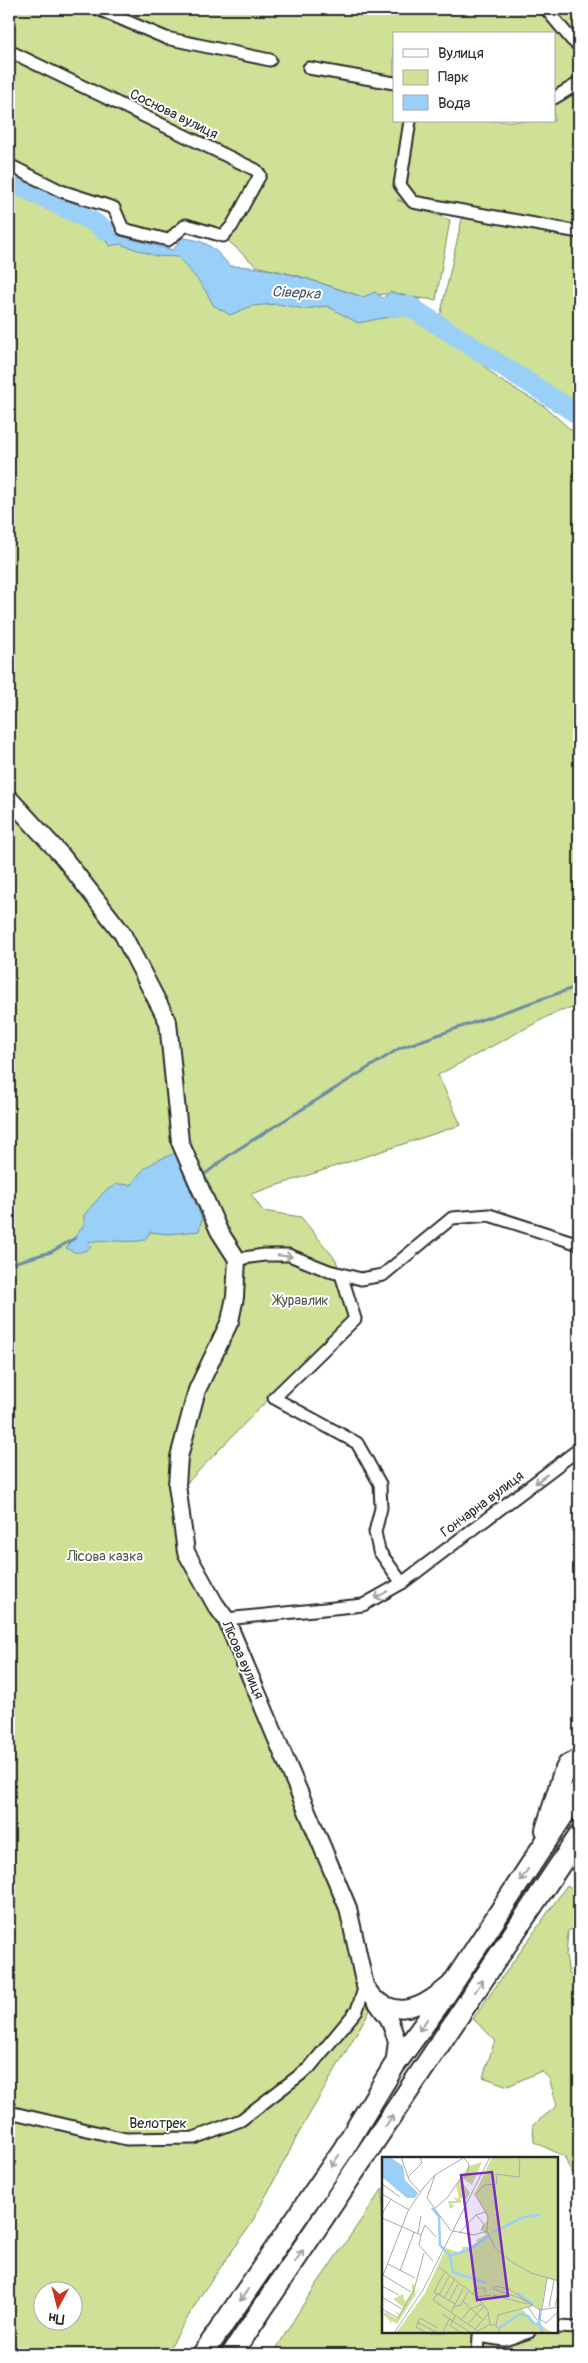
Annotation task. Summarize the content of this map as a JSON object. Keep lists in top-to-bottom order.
{
  "streets": {
    "street": [
      "Соснова вулиця",
      "Гончарна вулиця",
      "Лісова вулиця",
      "Велотрек"
    ]
  },
  "crossings": [
    ["Гончарна вулиця", "Лісова вулиця"],
    ["Лісова вулиця", "Велотрек"]
  ],
  "one_way": ["Гончарна вулиця"],
  "water": ["Сіверка"],
  "parks": ["Журавлик", "Лісова казка"],
  "legend": ["Вулиця", "Парк", "Вода"],
  "north": "bottom"
}
